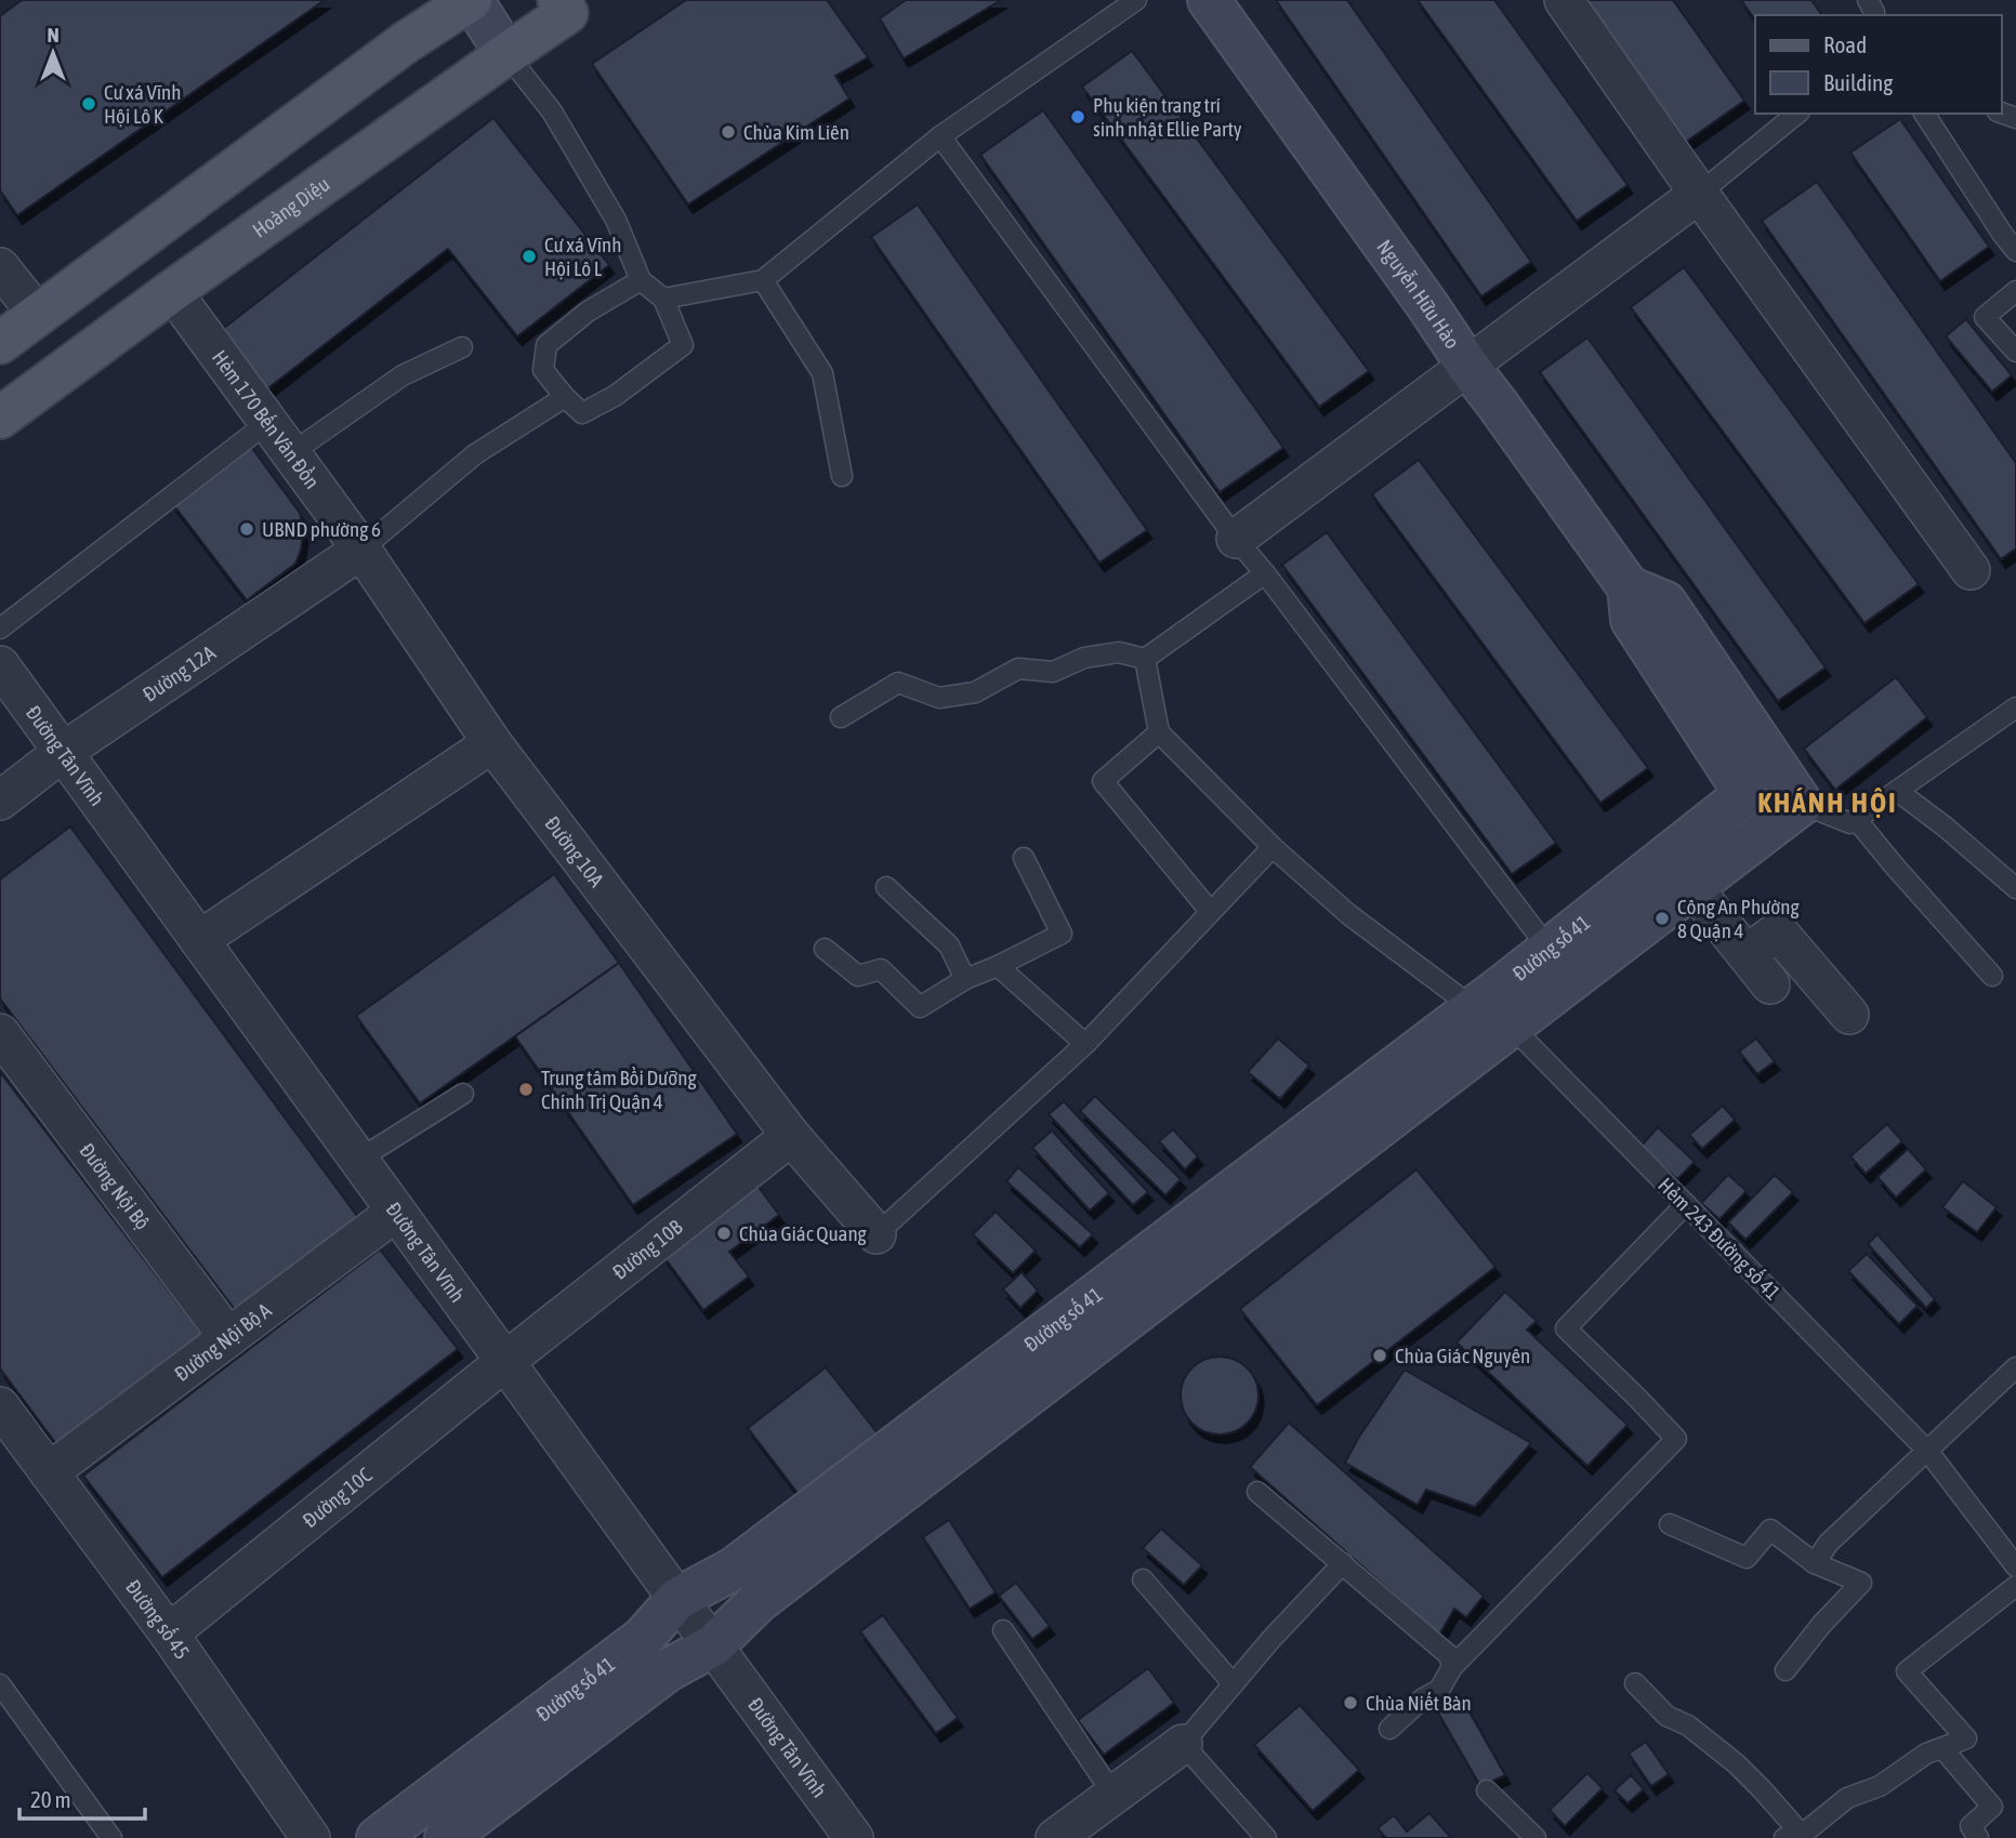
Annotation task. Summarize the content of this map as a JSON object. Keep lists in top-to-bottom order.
{
  "streets": {
    "main road": ["Hoàng Diệu"],
    "street": [
      "Nguyễn Hữu Hào",
      "Hẻm 170 Bến Vân Đồn",
      "Đường 12A",
      "Đường Tân Vĩnh",
      "Đường 10A",
      "Đường số 41",
      "Đường Nội Bộ",
      "Đường 10B",
      "Đường Nội Bộ A",
      "Đường 10C",
      "Đường số 45"
    ],
    "lane": ["Hẻm 243 Đường số 41"]
  },
  "crossings": [
    ["Hoàng Diệu", "Hẻm 170 Bến Vân Đồn"],
    ["Nguyễn Hữu Hào", "Đường số 41"],
    ["Hẻm 170 Bến Vân Đồn", "Đường 12A"],
    ["Hẻm 170 Bến Vân Đồn", "Đường 10A"],
    ["Đường 12A", "Đường Tân Vĩnh"],
    ["Đường Tân Vĩnh", "Đường số 41"],
    ["Đường Tân Vĩnh", "Đường 10B"],
    ["Đường Tân Vĩnh", "Đường Nội Bộ A"],
    ["Đường Tân Vĩnh", "Đường 10C"],
    ["Đường 10A", "Đường 10B"],
    ["Đường số 41", "Hẻm 243 Đường số 41"],
    ["Đường Nội Bộ", "Đường Nội Bộ A"],
    ["Đường 10B", "Đường 10C"],
    ["Đường Nội Bộ A", "Đường số 45"],
    ["Đường 10C", "Đường số 45"]
  ],
  "districts": ["KHÁNH HỘI"],
  "places": [
    "Cư xá Vĩnh Hội Lô K",
    "Phụ kiện trang trí sinh nhật Ellie Party",
    "Chùa Kim Liên",
    "Cư xá Vĩnh Hội Lô L",
    "UBND phường 6",
    "Công An Phường 8 Quận 4",
    "Trung tâm Bồi Dưỡng Chính Trị Quận 4",
    "Chùa Giác Quang",
    "Chùa Giác Nguyên",
    "Chùa Niết Bàn"
  ],
  "legend": ["Road", "Building"],
  "scale_bar": "20 m",
  "north": "top"
}
